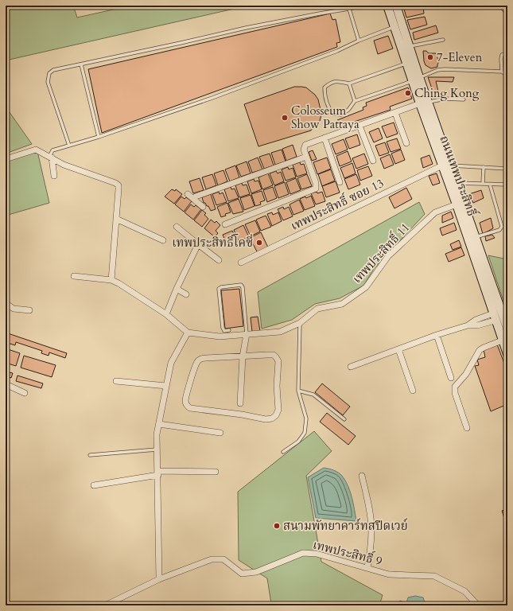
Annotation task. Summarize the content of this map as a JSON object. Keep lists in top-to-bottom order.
{
  "streets": {
    "main road": ["ถนนเทพประสิทธิ์"],
    "street": ["เทพประสิทธิ์ ซอย 13", "เทพประสิทธิ์ 11", "เทพประสิทธิ์ 9"]
  },
  "crossings": [
    ["ถนนเทพประสิทธิ์", "เทพประสิทธิ์ ซอย 13"],
    ["ถนนเทพประสิทธิ์", "เทพประสิทธิ์ 11"]
  ],
  "places": [
    "7-Eleven",
    "Ching Kong",
    "Colosseum Show Pattaya",
    "เทพประสิทธิ์โคซี่",
    "สนามพัทยาคาร์ทสปีดเวย์"
  ]
}
